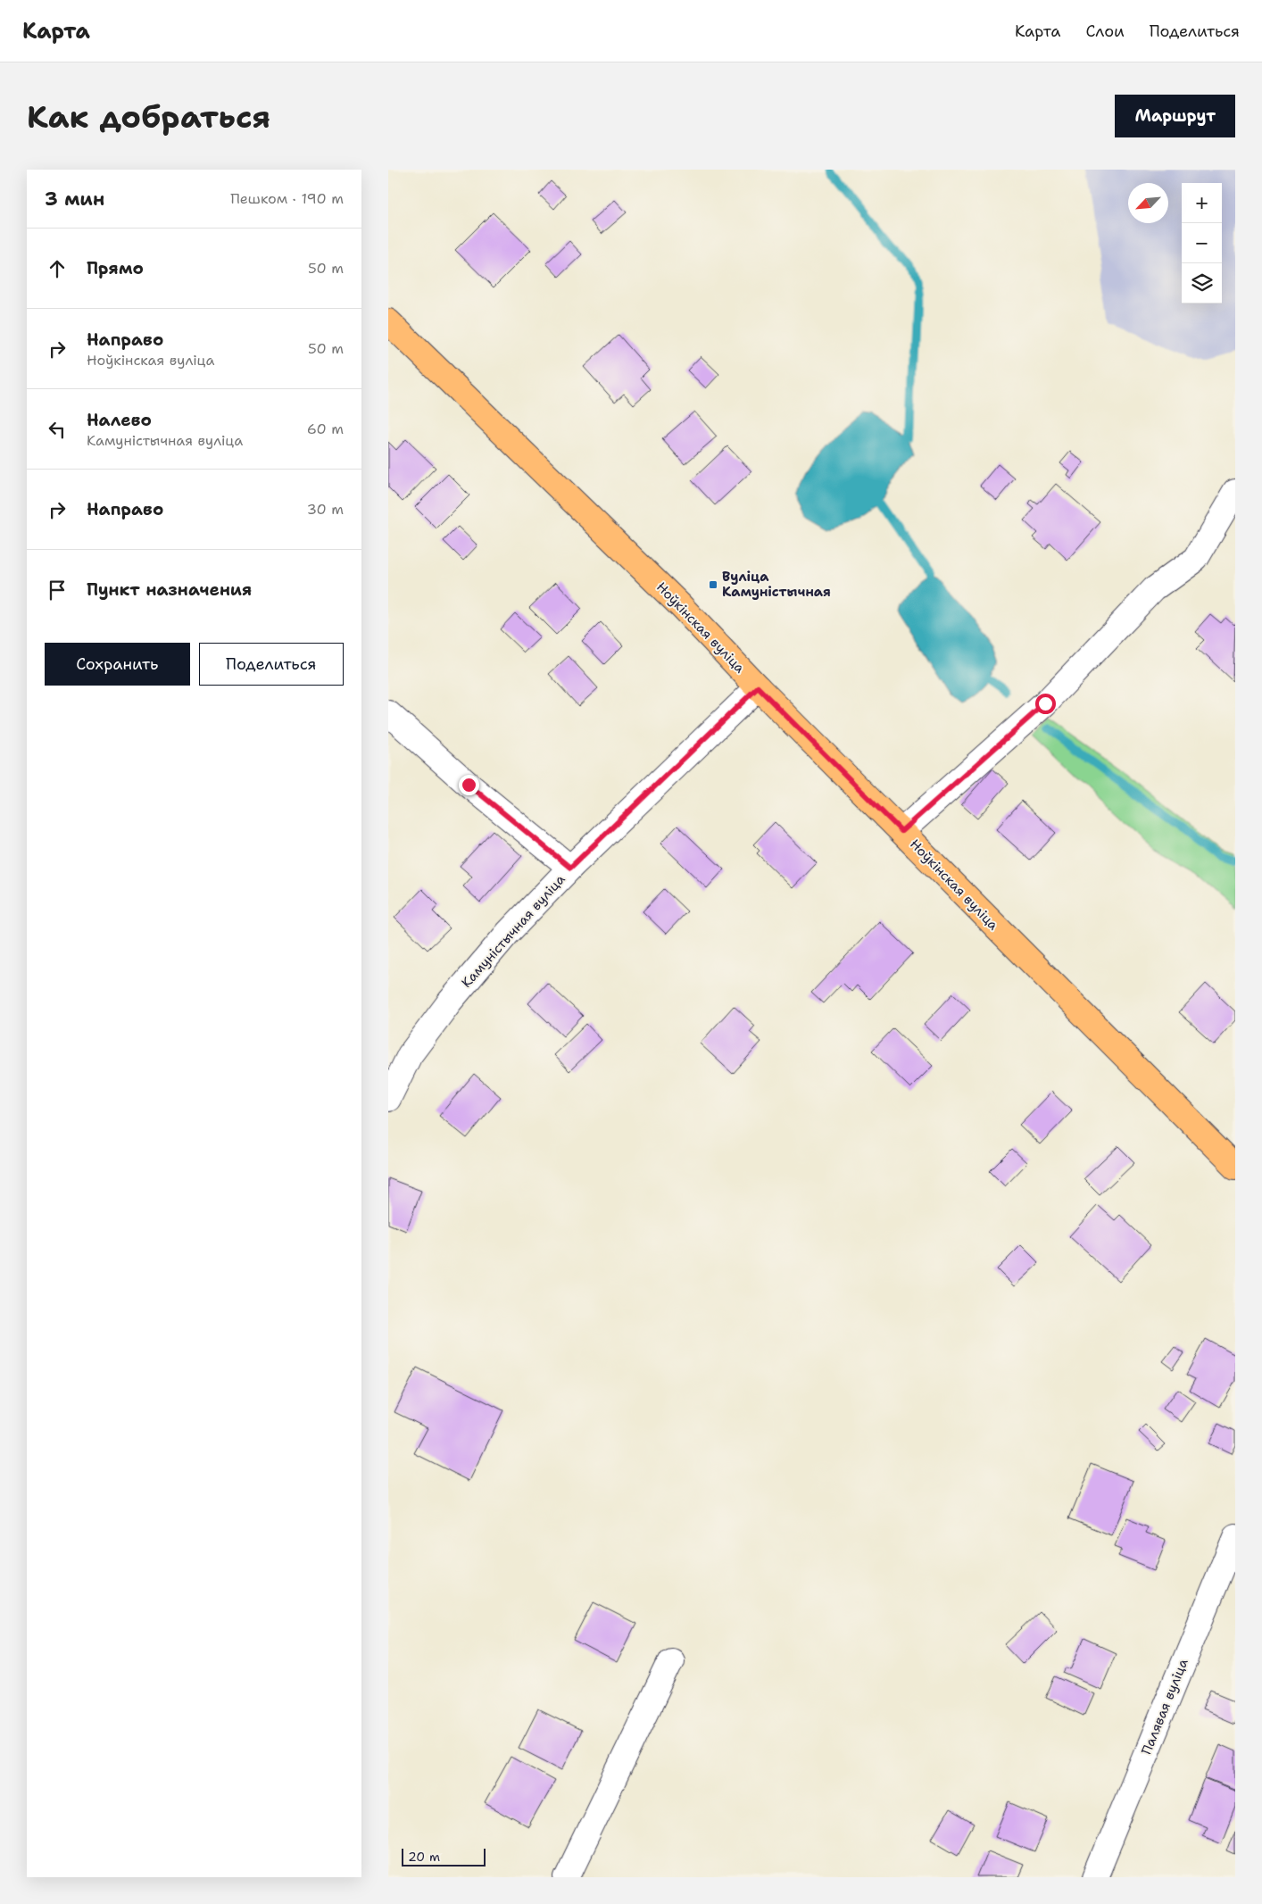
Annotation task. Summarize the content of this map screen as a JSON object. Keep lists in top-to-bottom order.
{
  "streets": {
    "main road": ["Ноўкінская вуліца"],
    "street": ["Камуністычная вуліца", "Палявая вуліца"]
  },
  "crossings": [
    ["Ноўкінская вуліца", "Камуністычная вуліца"]
  ],
  "places": {
    "transit": ["Вуліца Камуністычная"]
  },
  "scale_bar": "20 m",
  "north": "bottom left",
  "page": {
    "header": "Карта",
    "nav": ["Карта", "Слои", "Поделиться"],
    "buttons": [
      "Маршрут",
      ["Сохранить", "Поделиться"]
    ],
    "title": "Как добраться",
    "heading": ["3 мин", "Пешком · 190 m"],
    "map_buttons": ["+", "−"],
    "list": [
      ["Прямо", "50 m"],
      ["Направо", "Ноўкінская вуліца", "50 m"],
      ["Налево", "Камуністычная вуліца", "60 m"],
      ["Направо", "30 m"],
      "Пункт назначения"
    ],
    "scale": "20 m"
  }
}
